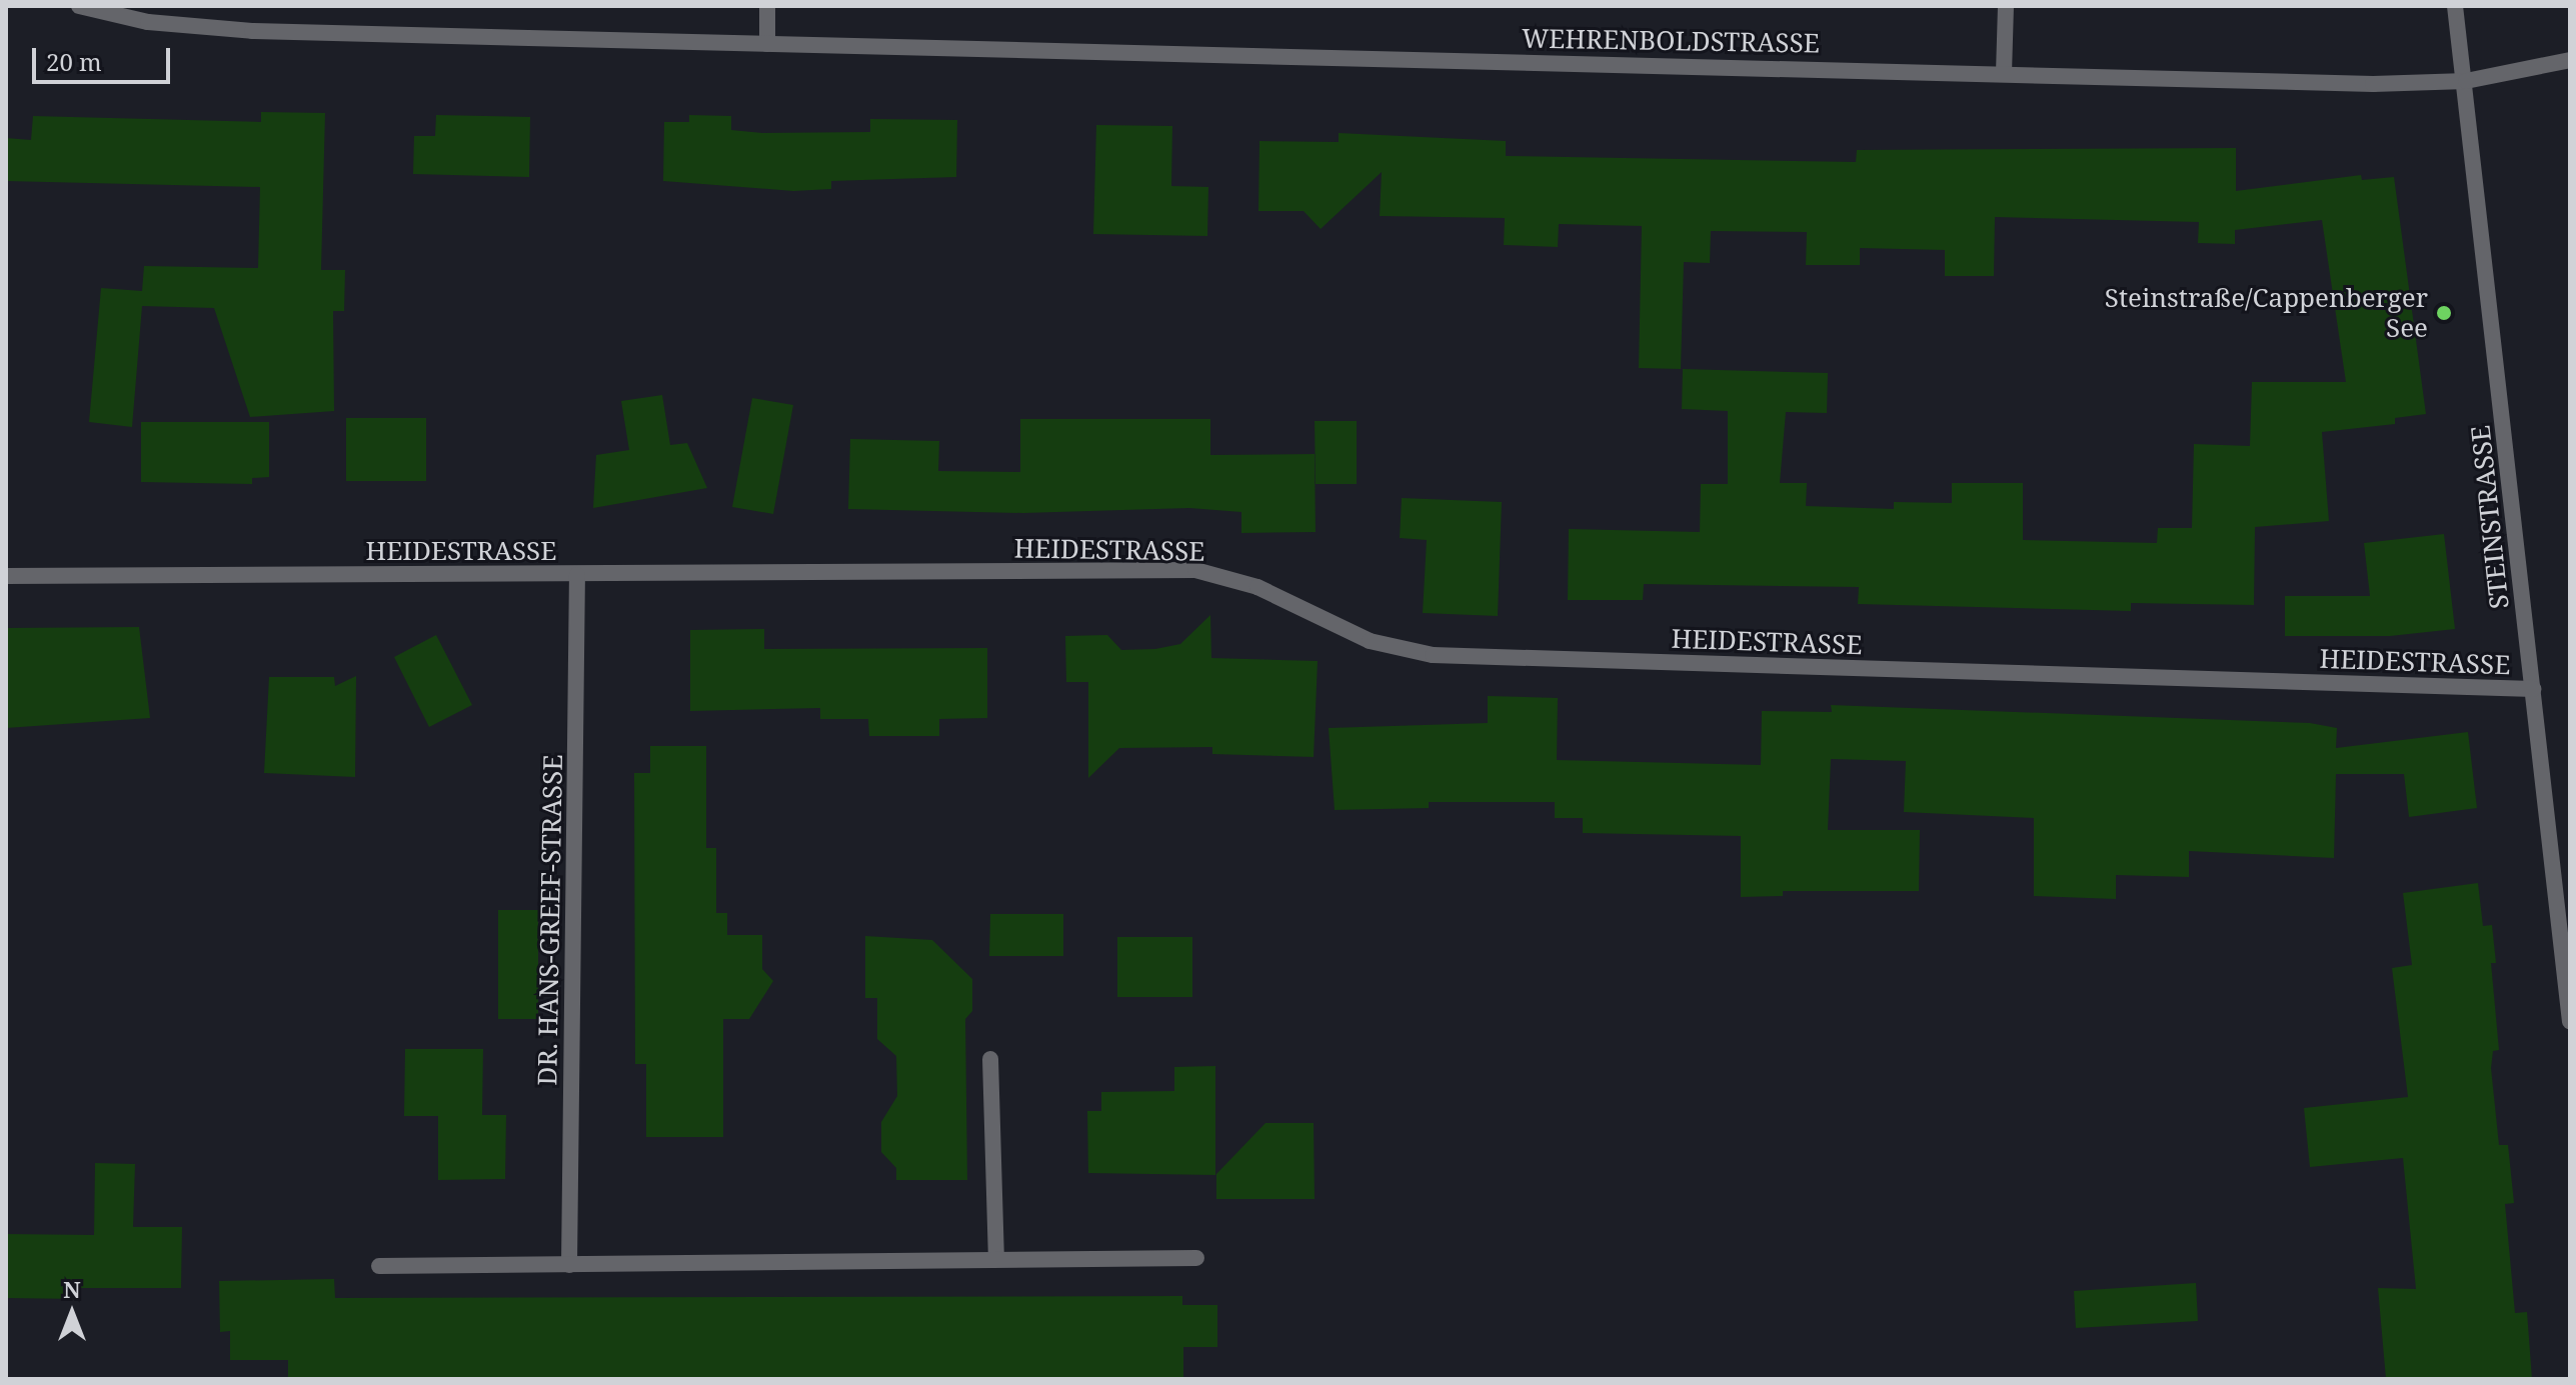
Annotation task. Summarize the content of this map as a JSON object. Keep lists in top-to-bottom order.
{
  "streets": {
    "street": [
      "WEHRENBOLDSTRASSE",
      "STEINSTRASSE",
      "HEIDESTRASSE",
      "DR. HANS-GREEF-STRASSE"
    ]
  },
  "crossings": [
    ["WEHRENBOLDSTRASSE", "STEINSTRASSE"],
    ["STEINSTRASSE", "HEIDESTRASSE"],
    ["HEIDESTRASSE", "DR. HANS-GREEF-STRASSE"]
  ],
  "places": ["Steinstraße/Cappenberger See"],
  "scale_bar": "20 m",
  "north": "top"
}
